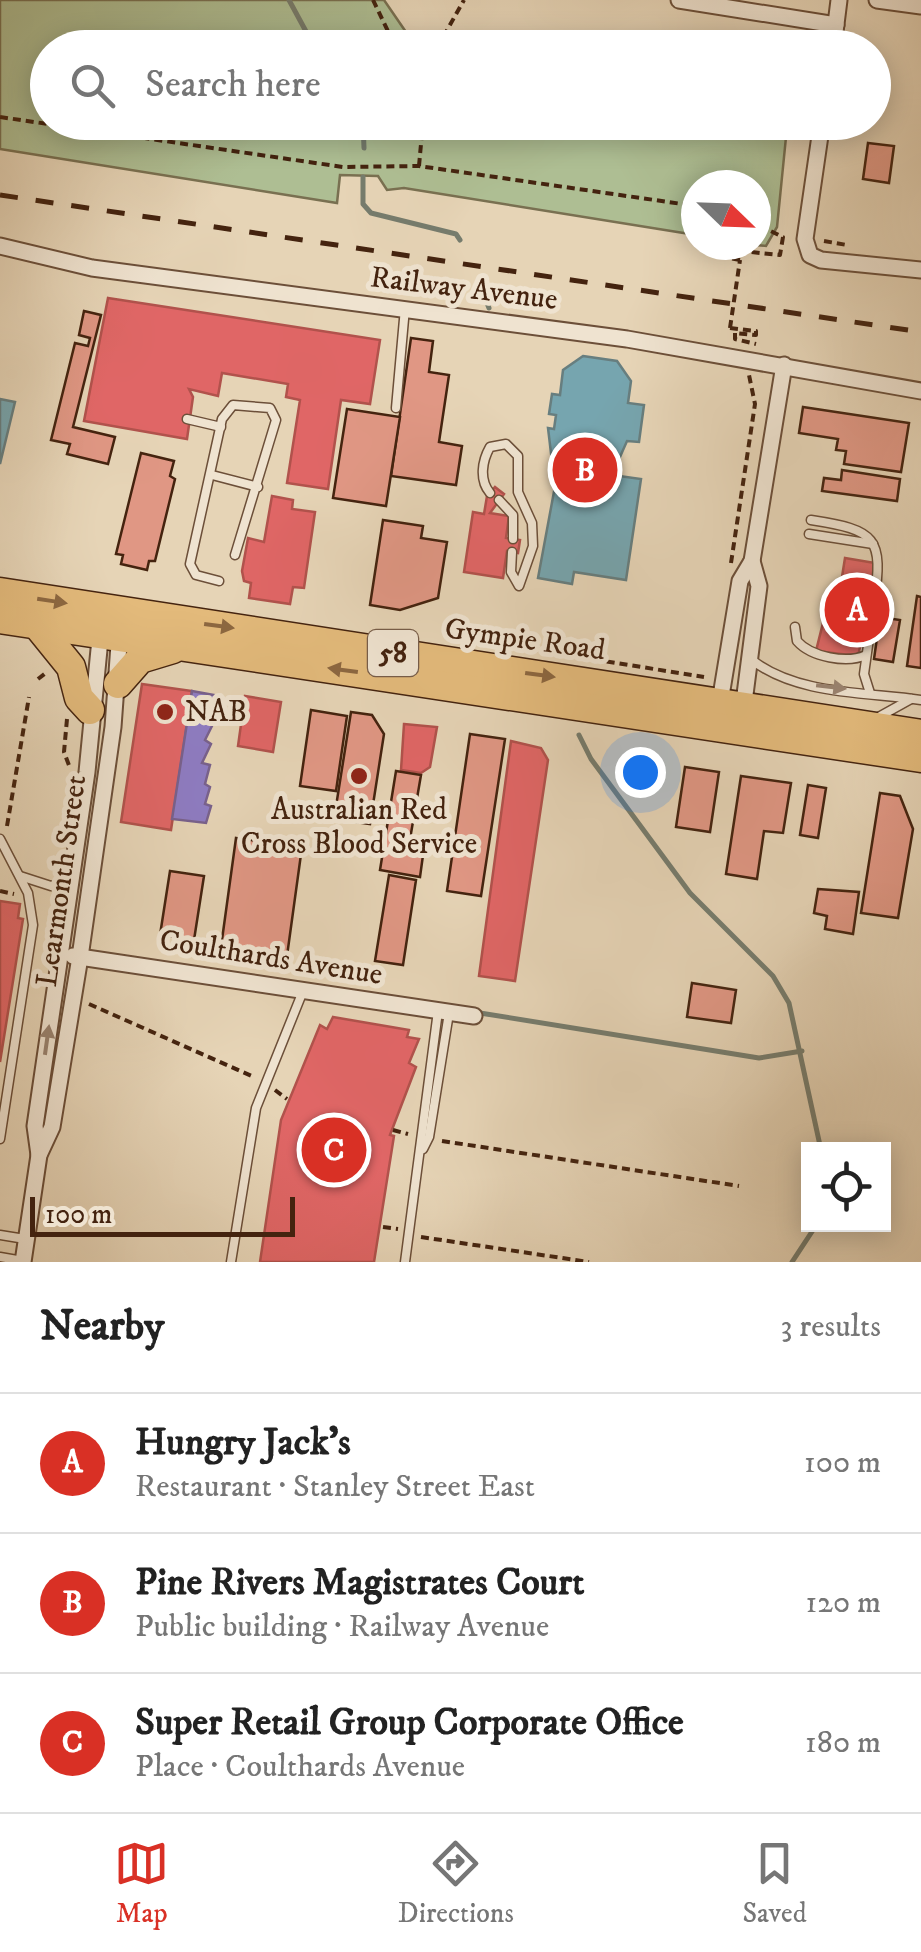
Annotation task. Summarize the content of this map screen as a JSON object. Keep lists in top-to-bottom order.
{
  "streets": {
    "highway": ["Gympie Road", "58"],
    "street": ["Railway Avenue", "Learmonth Street", "Coulthards Avenue"]
  },
  "crossings": [
    ["Gympie Road", "Learmonth Street"],
    ["Learmonth Street", "Coulthards Avenue"]
  ],
  "places": ["NAB", "Australian Red Cross Blood Service"],
  "scale_bar": "100 m",
  "north": "bottom right",
  "page": {
    "search": "Search here",
    "pins": ["B", "A", "C"],
    "scale": "100 m",
    "heading": ["Nearby", "3 results"],
    "list": [
      {
        "mark": "A",
        "name": "Hungry Jack's",
        "note": "Restaurant · Stanley Street East",
        "value": "100 m"
      },
      {
        "mark": "B",
        "name": "Pine Rivers Magistrates Court",
        "note": "Public building · Railway Avenue",
        "value": "120 m"
      },
      {
        "mark": "C",
        "name": "Super Retail Group Corporate Office",
        "note": "Place · Coulthards Avenue",
        "value": "180 m"
      }
    ],
    "nav": ["Map", "Directions", "Saved"]
  }
}
